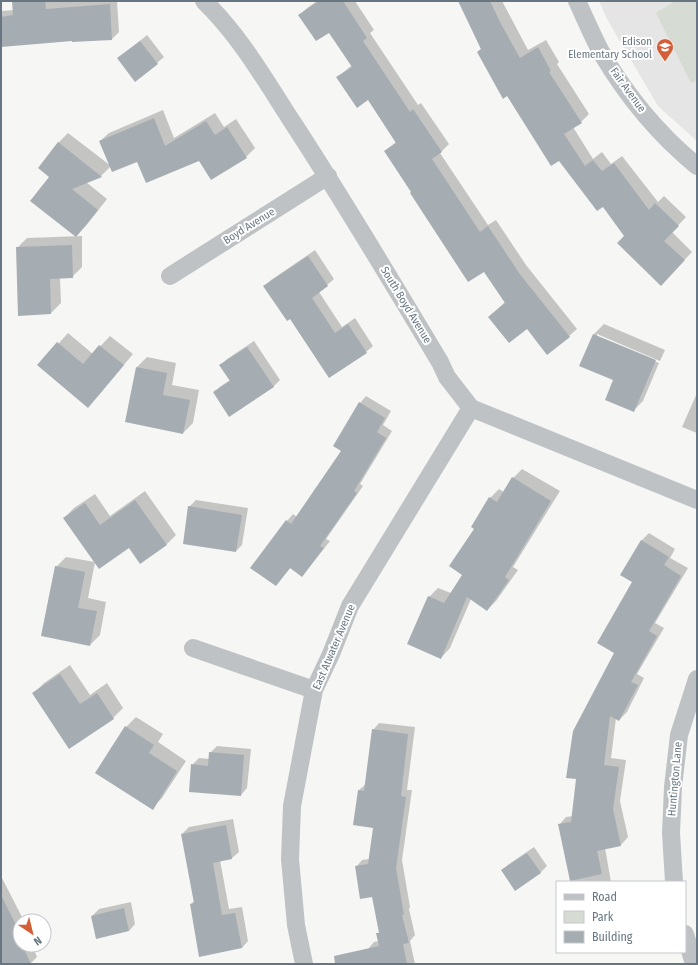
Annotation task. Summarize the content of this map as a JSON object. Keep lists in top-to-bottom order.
{
  "streets": {
    "street": [
      "Fair Avenue",
      "Boyd Avenue",
      "South Boyd Avenue",
      "East Atwater Avenue",
      "Huntington Lane"
    ]
  },
  "crossings": [
    ["Boyd Avenue", "South Boyd Avenue"],
    ["South Boyd Avenue", "East Atwater Avenue"]
  ],
  "places": {
    "school or university": ["Edison Elementary School"]
  },
  "legend": ["Road", "Park", "Building"],
  "north": "bottom right"
}
